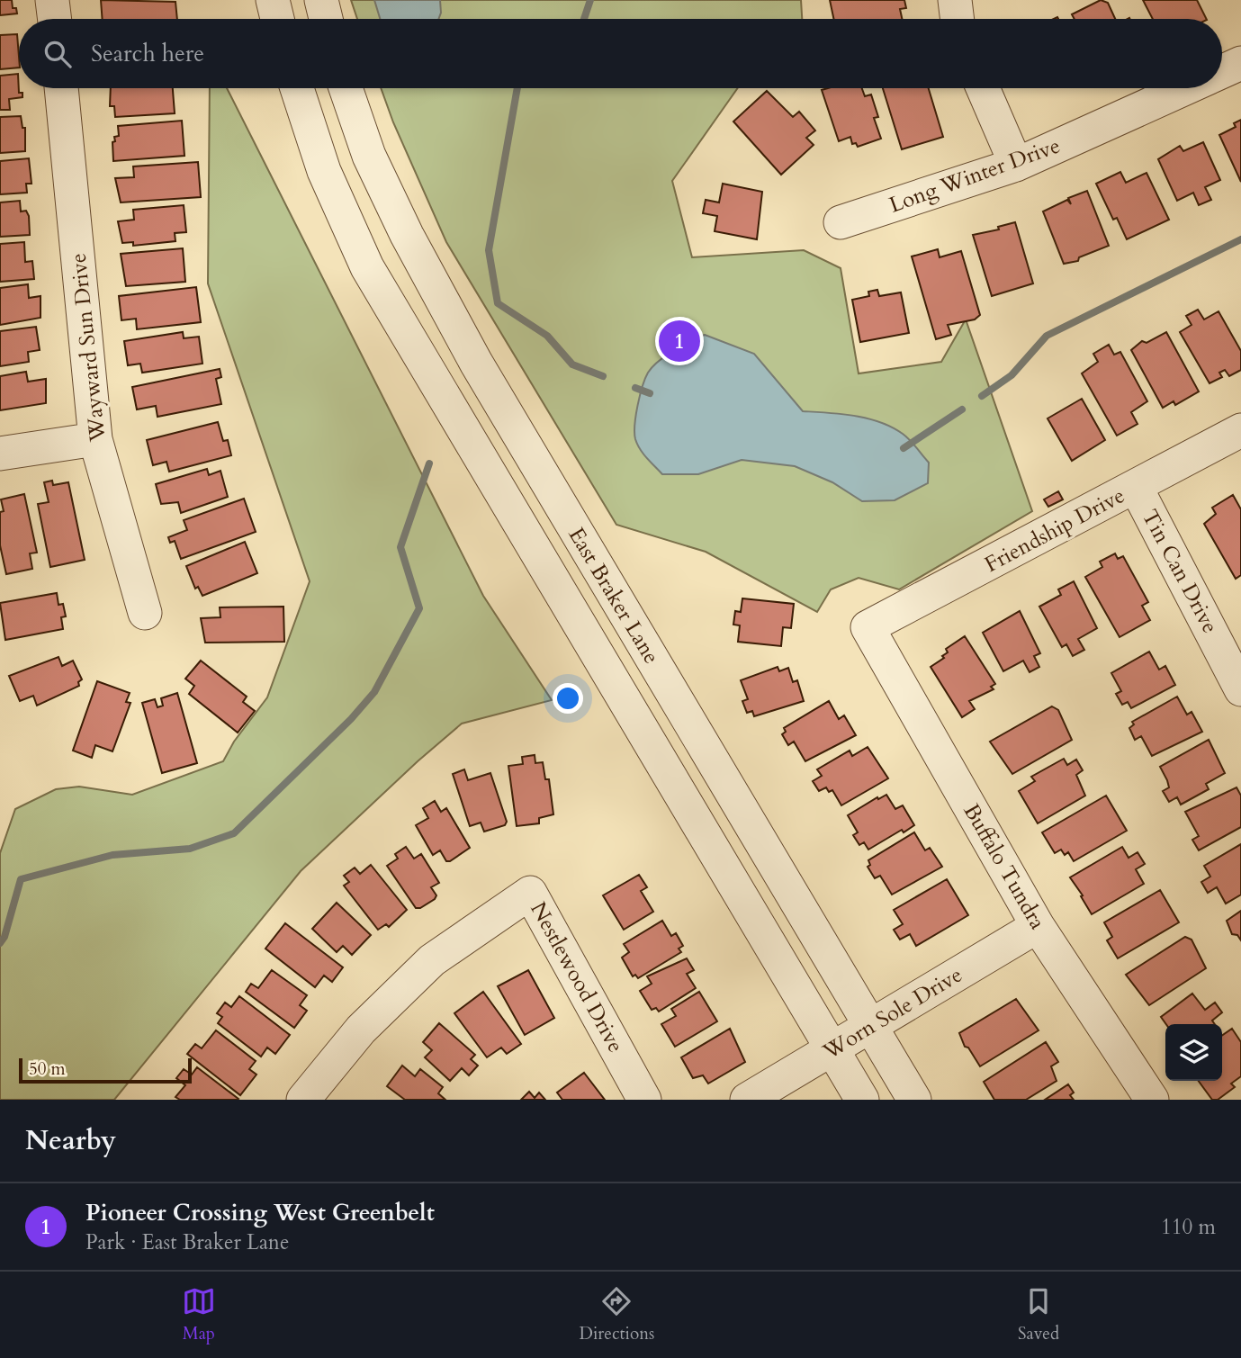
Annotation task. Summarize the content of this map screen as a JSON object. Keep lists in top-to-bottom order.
{
  "streets": {
    "street": [
      "Long Winter Drive",
      "Wayward Sun Drive",
      "Friendship Drive",
      "Tin Can Drive",
      "East Braker Lane",
      "Buffalo Tundra",
      "Nestlewood Drive",
      "Worn Sole Drive"
    ]
  },
  "crossings": [
    ["Friendship Drive", "Tin Can Drive"],
    ["Friendship Drive", "Buffalo Tundra"],
    ["East Braker Lane", "Worn Sole Drive"],
    ["Buffalo Tundra", "Worn Sole Drive"]
  ],
  "scale_bar": "50 m",
  "page": {
    "search": "Search here",
    "pins": "1",
    "scale": "50 m",
    "heading": "Nearby",
    "list": [
      {
        "mark": "1",
        "name": "Pioneer Crossing West Greenbelt",
        "note": "Park · East Braker Lane",
        "value": "110 m"
      }
    ],
    "nav": ["Map", "Directions", "Saved"]
  }
}
